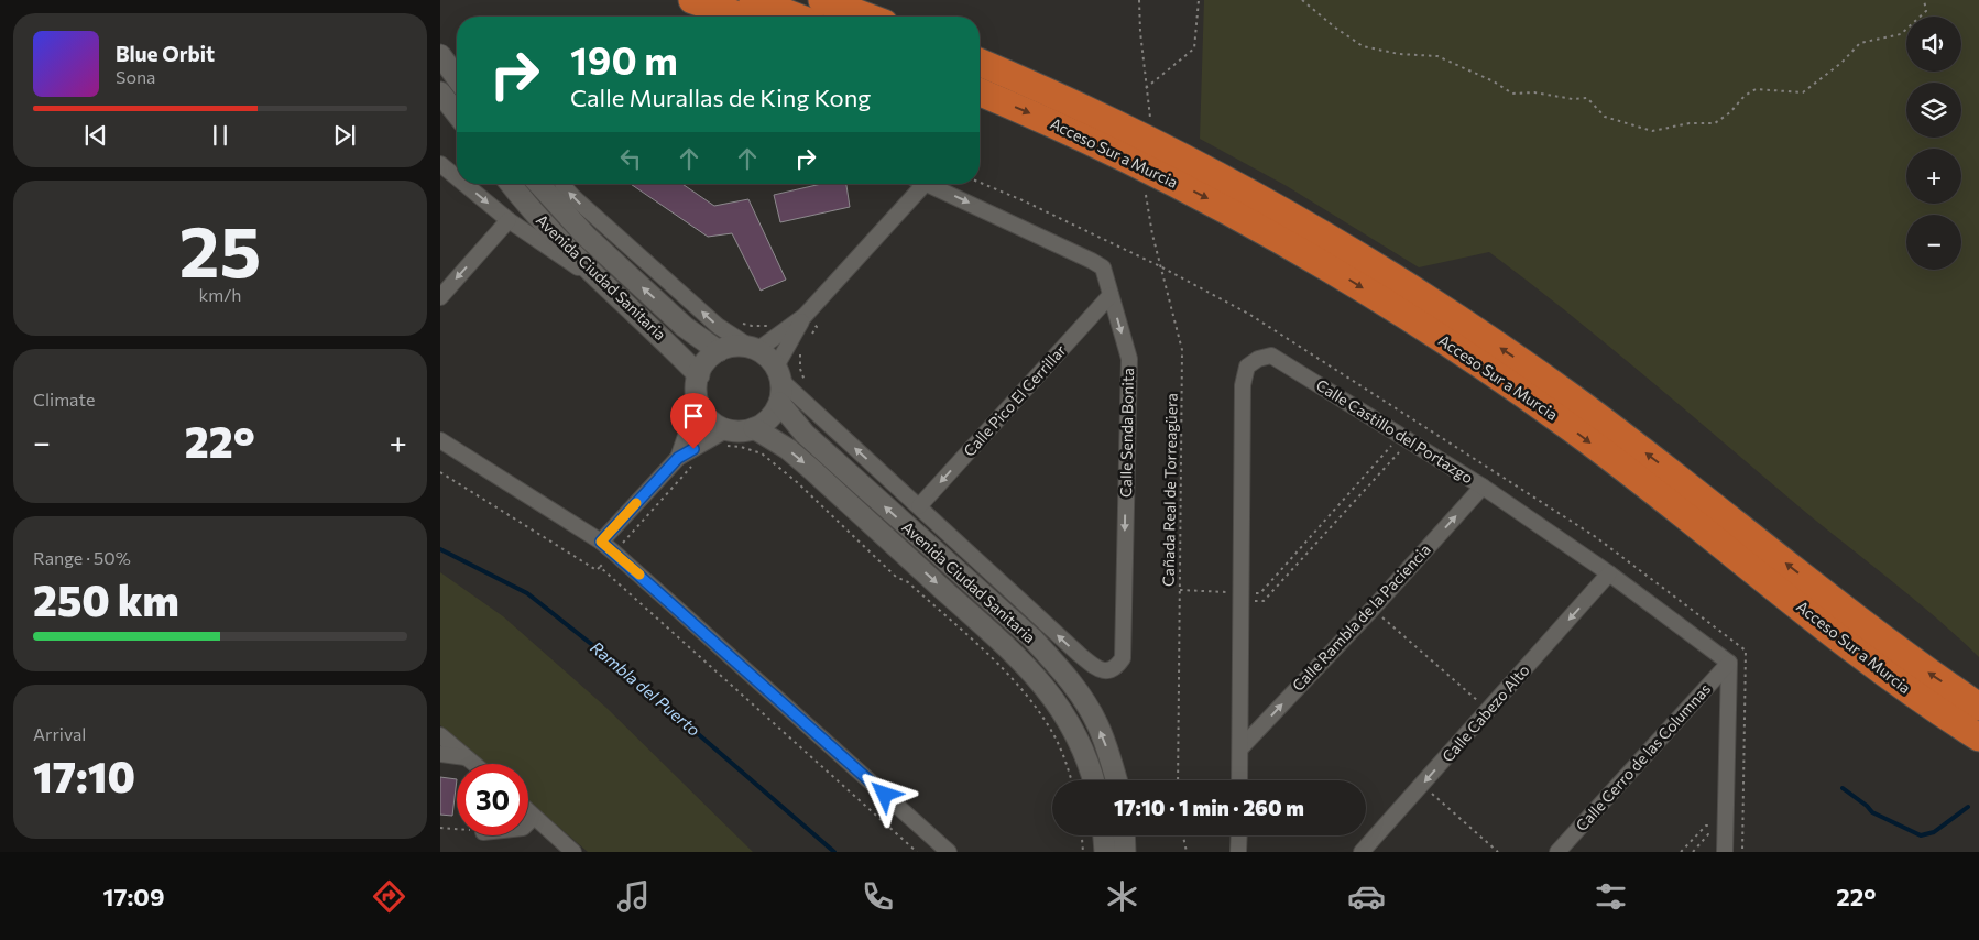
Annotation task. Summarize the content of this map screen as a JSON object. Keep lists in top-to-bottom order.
{
  "streets": {
    "highway": ["Acceso Sur a Murcia"],
    "street": [
      "Avenida Ciudad Sanitaria",
      "Calle Pico El Cerrillar",
      "Calle Castillo del Portazgo",
      "Calle Senda Bonita",
      "Calle Rambla de la Paciencia",
      "Calle Cabezo Alto",
      "Calle Cerro de las Columnas"
    ],
    "path": ["Cañada Real de Torreagüera"]
  },
  "crossings": [
    ["Calle Pico El Cerrillar", "Calle Senda Bonita"],
    ["Calle Castillo del Portazgo", "Calle Rambla de la Paciencia"],
    ["Calle Castillo del Portazgo", "Calle Cabezo Alto"],
    ["Calle Castillo del Portazgo", "Calle Cerro de las Columnas"]
  ],
  "one_way": ["Calle Pico El Cerrillar", "Calle Rambla de la Paciencia", "Calle Cabezo Alto"],
  "water": ["Rambla del Puerto"],
  "page": {
    "map_buttons": ["+", "−"],
    "turn": ["190 m", "Calle Murallas de King Kong"],
    "song": ["Blue Orbit", "Sona"],
    "tile": [
      ["25", "km/h"],
      "Climate",
      ["Range · 50%", "250 km"],
      ["Arrival", "17:10"]
    ],
    "heat": ["−", "22°", "+"],
    "limit": "30",
    "trip": "17:10 · 1 min · 260 m",
    "tabs": ["17:09", "22°"]
  }
}
